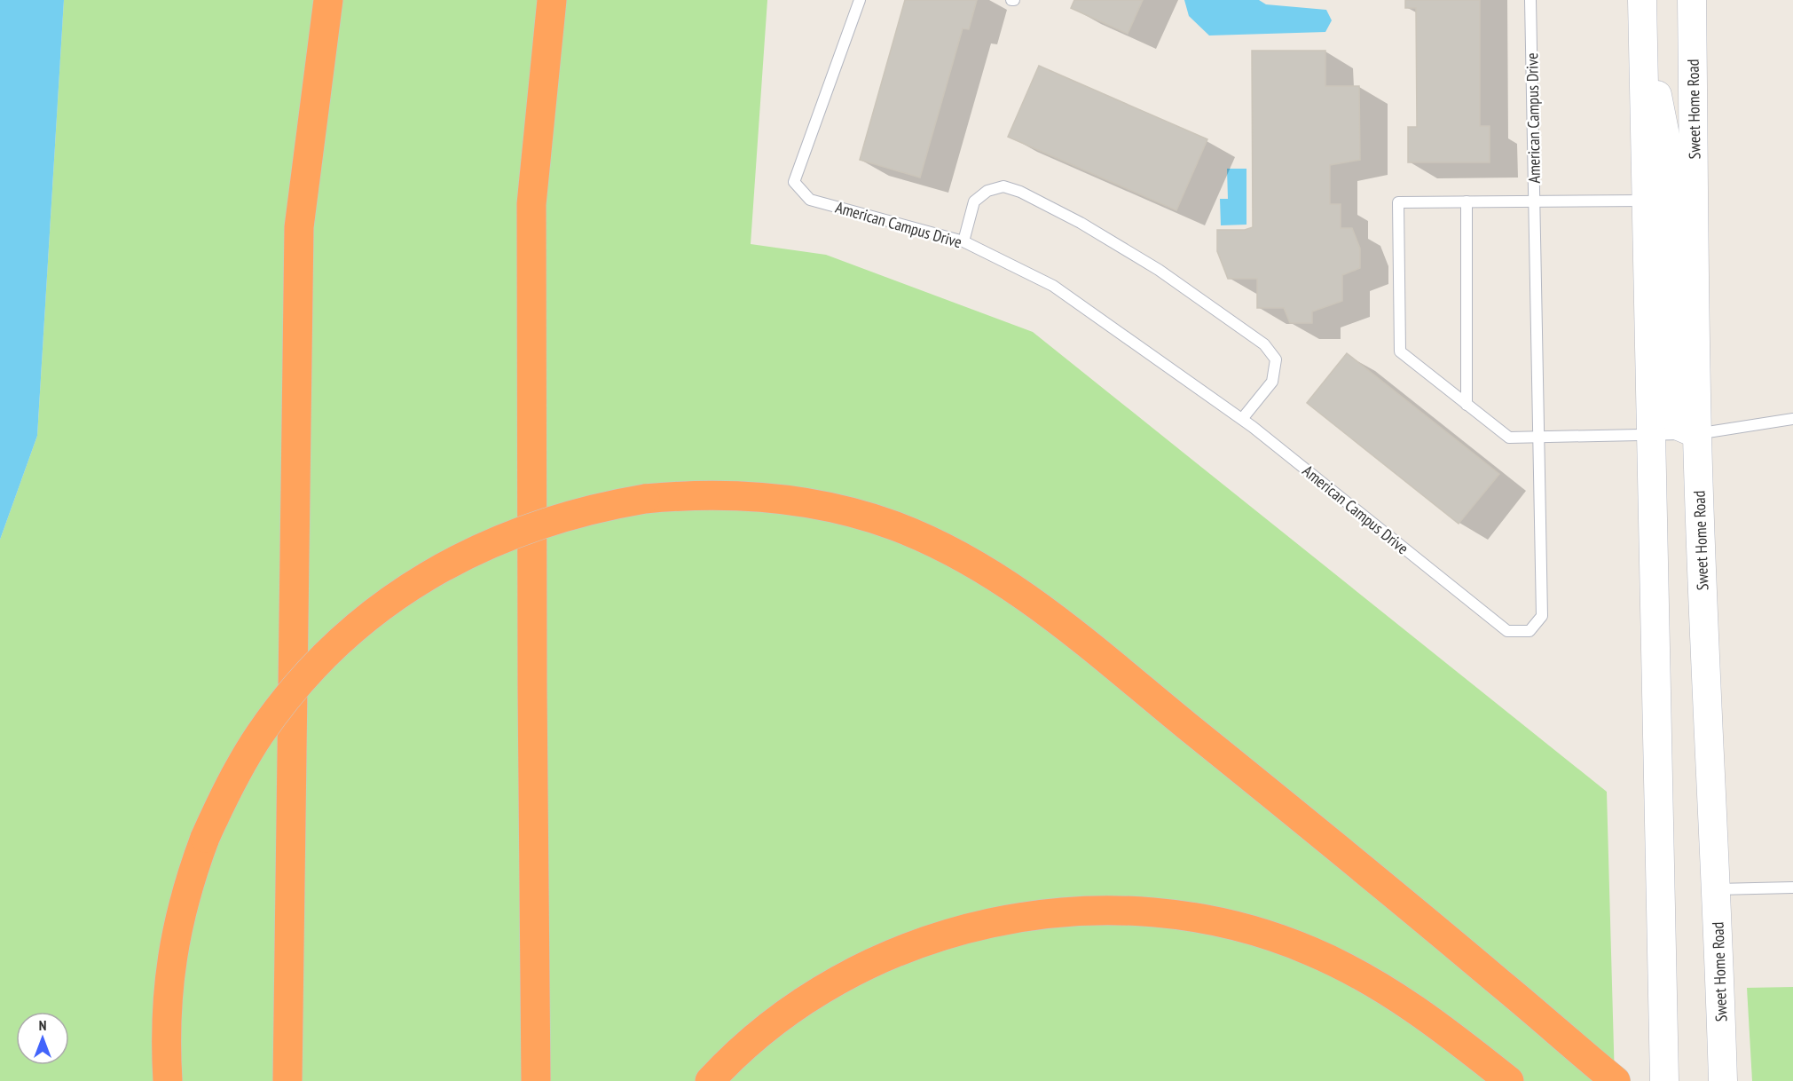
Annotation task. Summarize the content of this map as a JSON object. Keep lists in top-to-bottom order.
{
  "streets": {
    "main road": ["Sweet Home Road"],
    "lane": ["American Campus Drive"]
  },
  "north": "top"
}
